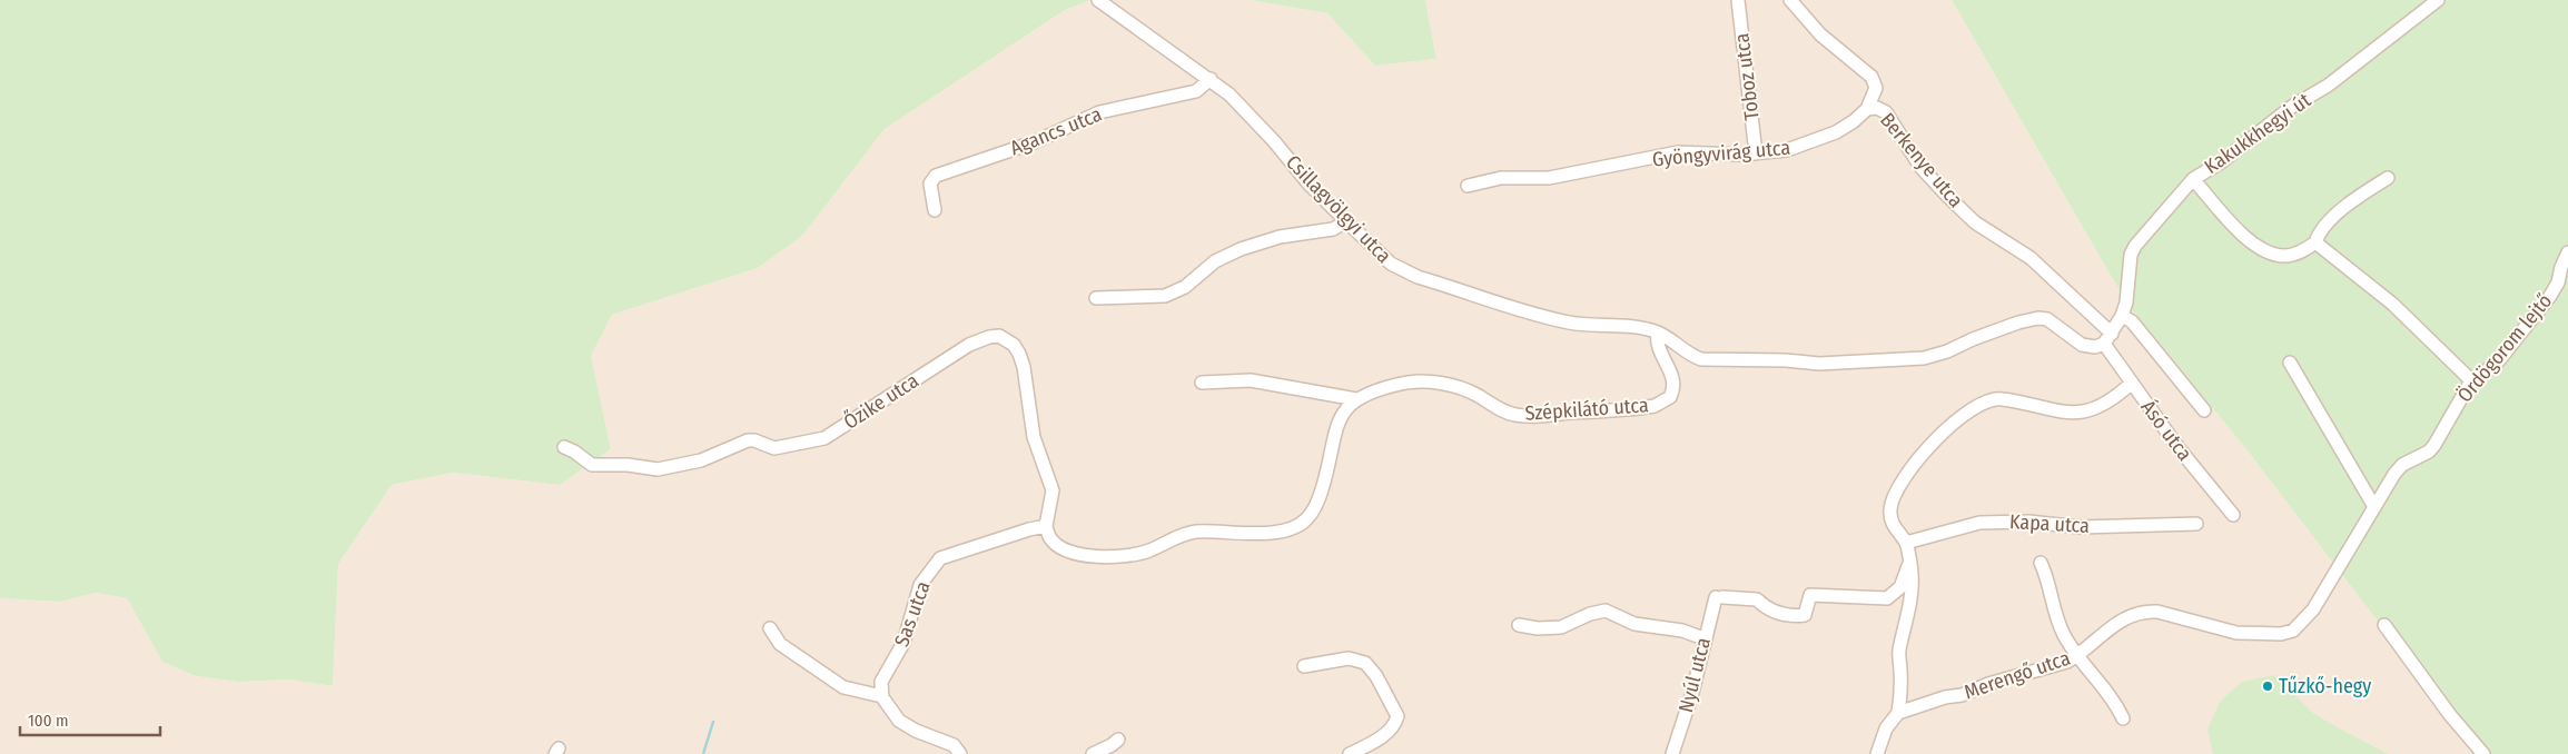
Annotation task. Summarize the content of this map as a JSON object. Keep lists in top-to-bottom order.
{
  "streets": {
    "street": [
      "Toboz utca",
      "Agancs utca",
      "Kakukkhegyi út",
      "Gyöngyvirág utca",
      "Berkenye utca",
      "Csillagvölgyi utca",
      "Ördögorom lejtő",
      "Őzike utca",
      "Szépkilátó utca",
      "Ásó utca",
      "Kapa utca",
      "Sas utca",
      "Nyúl utca",
      "Merengő utca"
    ]
  },
  "crossings": [
    ["Toboz utca", "Gyöngyvirág utca"],
    ["Agancs utca", "Csillagvölgyi utca"],
    ["Gyöngyvirág utca", "Berkenye utca"],
    ["Berkenye utca", "Ásó utca"],
    ["Csillagvölgyi utca", "Szépkilátó utca"],
    ["Ördögorom lejtő", "Merengő utca"],
    ["Őzike utca", "Sas utca"]
  ],
  "places": ["Tűzkő-hegy"],
  "scale_bar": "100 m"
}
